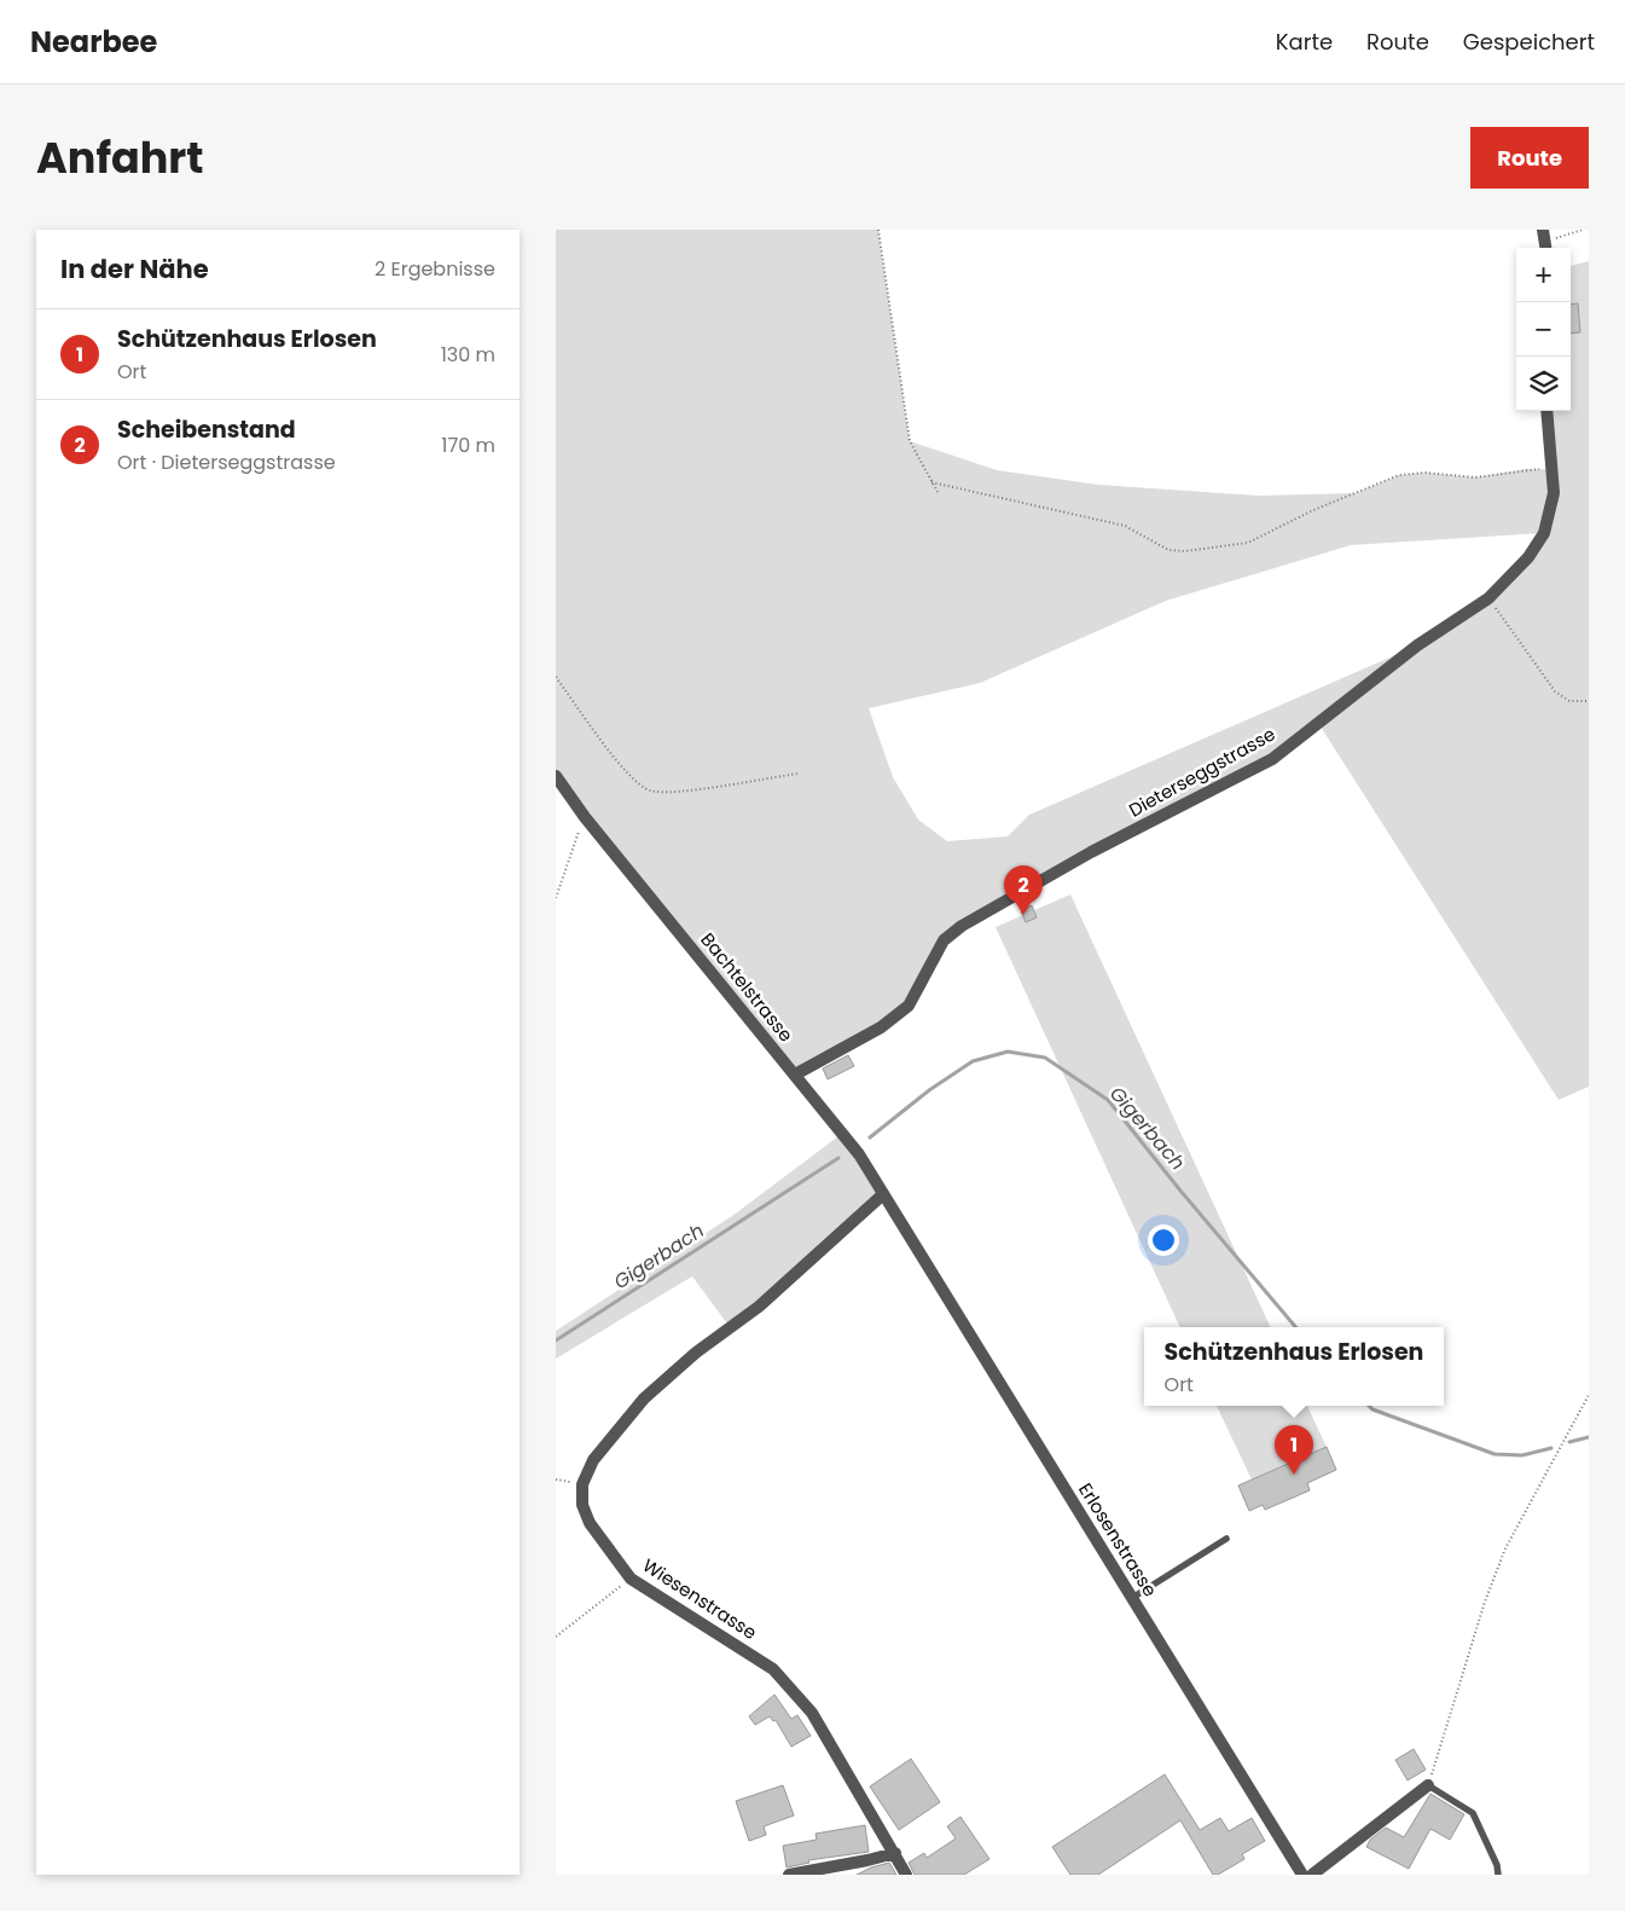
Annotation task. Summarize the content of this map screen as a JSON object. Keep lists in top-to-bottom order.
{
  "streets": {
    "street": [
      "Dieterseggstrasse",
      "Bachtelstrasse",
      "Erlosenstrasse",
      "Wiesenstrasse"
    ]
  },
  "crossings": [
    ["Dieterseggstrasse", "Bachtelstrasse"],
    ["Bachtelstrasse", "Erlosenstrasse"],
    ["Bachtelstrasse", "Wiesenstrasse"]
  ],
  "water": ["Gigerbach"],
  "page": {
    "header": "Nearbee",
    "nav": ["Karte", "Route", "Gespeichert"],
    "title": "Anfahrt",
    "buttons": "Route",
    "heading": ["In der Nähe", "2 Ergebnisse"],
    "map_buttons": ["+", "−"],
    "list": [
      {
        "mark": "1",
        "name": "Schützenhaus Erlosen",
        "note": "Ort",
        "value": "130 m"
      },
      {
        "mark": "2",
        "name": "Scheibenstand",
        "note": "Ort · Dieterseggstrasse",
        "value": "170 m"
      }
    ],
    "pins": ["2", "1"],
    "popup": ["Schützenhaus Erlosen", "Ort"]
  }
}
